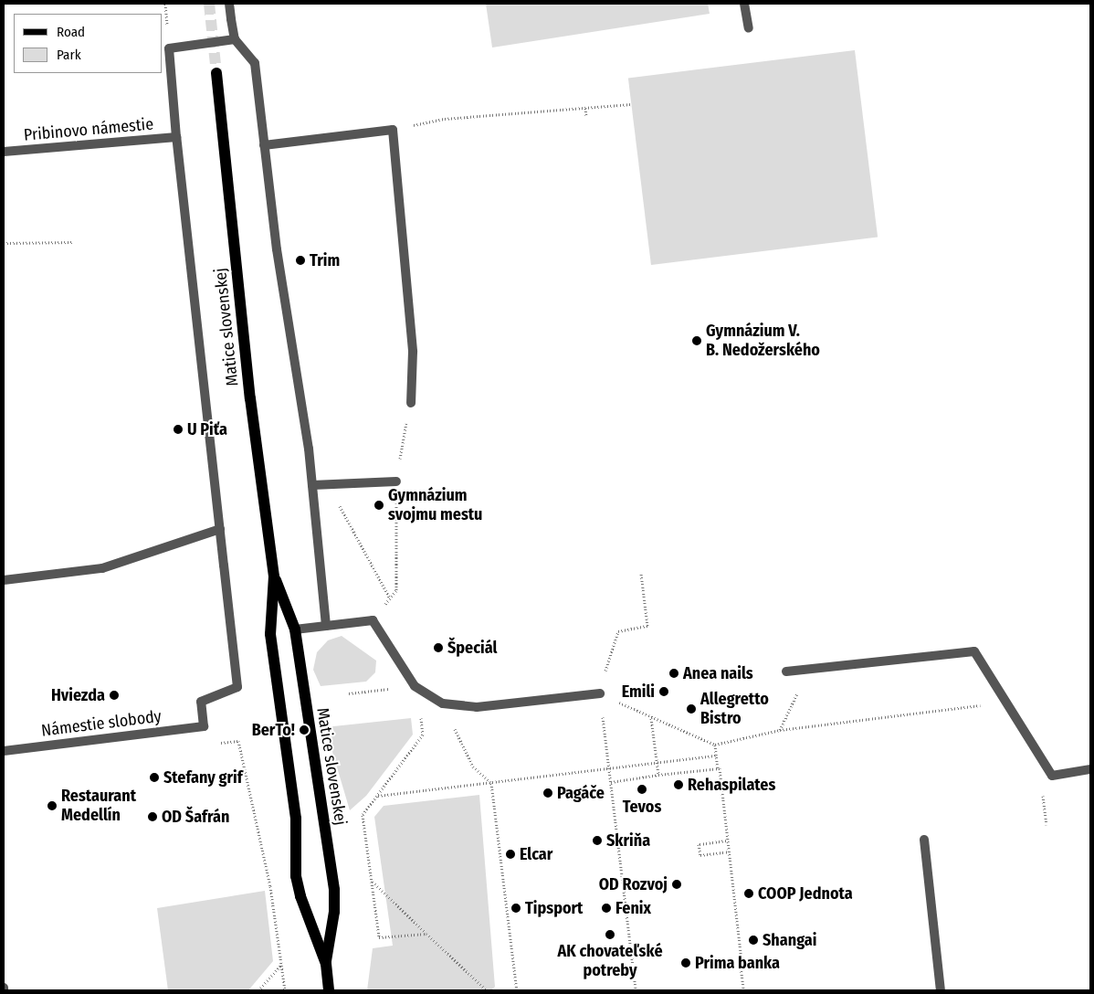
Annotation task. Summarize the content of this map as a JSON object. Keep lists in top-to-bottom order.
{
  "streets": {
    "main road": ["Matice slovenskej"],
    "street": ["Pribinovo námestie", "Námestie slobody"]
  },
  "places": [
    "Trim",
    "Gymnázium V. B. Nedožerského",
    "U Piťa",
    "Gymnázium svojmu mestu",
    "Špeciál",
    "Anea nails",
    "Emili",
    "Hviezda",
    "Allegretto Bistro",
    "BerTo!",
    "Stefany grif",
    "Rehaspilates",
    "Tevos",
    "Pagáče",
    "Restaurant Medellín",
    "OD Šafrán",
    "Skriňa",
    "Elcar",
    "OD Rozvoj",
    "COOP Jednota",
    "Tipsport",
    "Fenix",
    "AK chovateľské potreby",
    "Shangai",
    "Prima banka"
  ],
  "legend": ["Road", "Park"]
}
